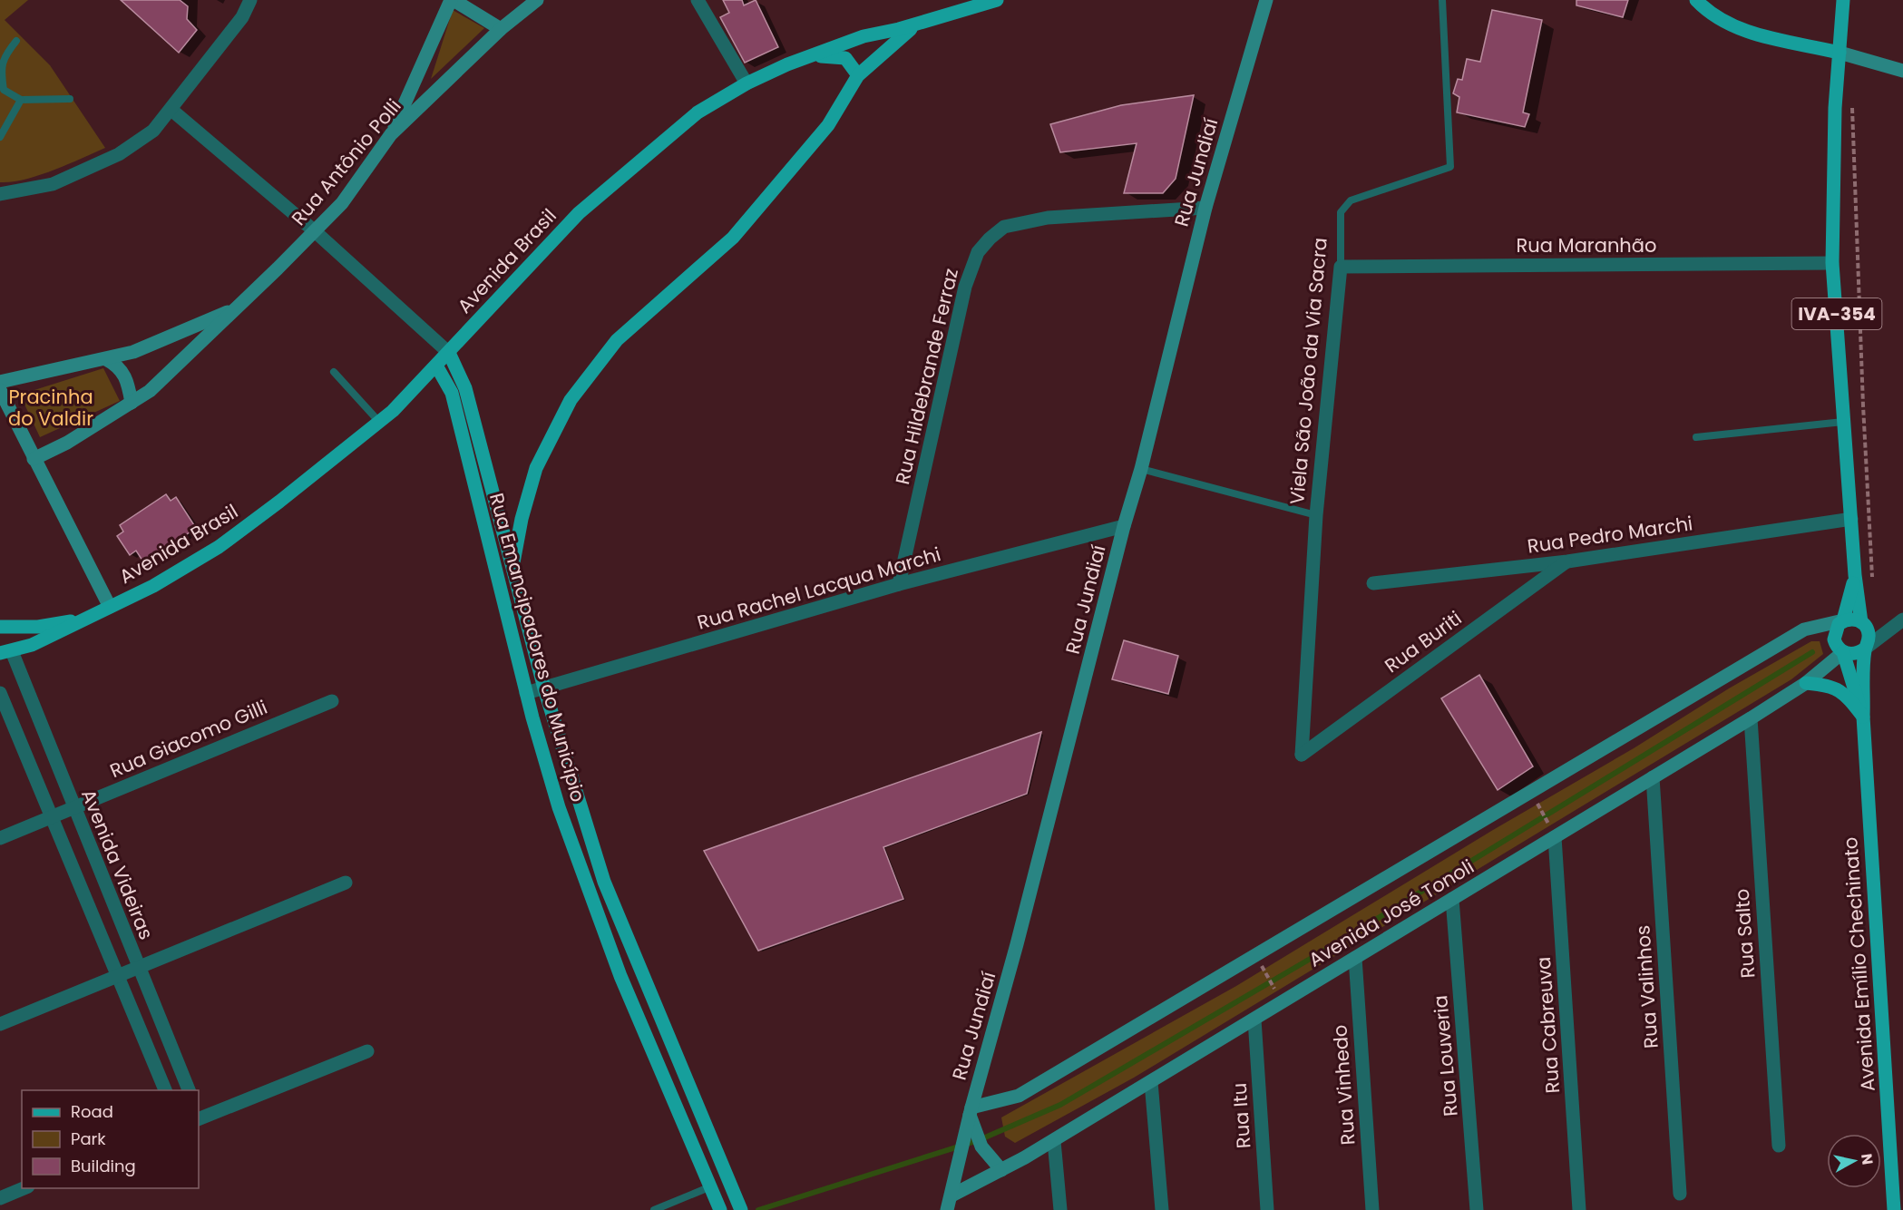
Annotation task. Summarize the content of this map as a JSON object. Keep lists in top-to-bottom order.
{
  "streets": {
    "main road": [
      "Rua Antônio Polli",
      "Rua Jundiaí",
      "Avenida Brasil",
      "IVA-354",
      "Rua Emancipadores do Município",
      "Avenida José Tonoli",
      "Avenida Emílio Chechinato"
    ],
    "street": [
      "Rua Maranhão",
      "Viela São João da Via Sacra",
      "Rua Hildebrande Ferraz",
      "Rua Pedro Marchi",
      "Rua Rachel Lacqua Marchi",
      "Rua Buriti",
      "Rua Giacomo Gilli",
      "Avenida Videiras",
      "Rua Salto",
      "Rua Valinhos",
      "Rua Cabreuva",
      "Rua Louveria",
      "Rua Vinhedo",
      "Rua Itu"
    ]
  },
  "crossings": [
    ["Rua Jundiaí", "Rua Hildebrande Ferraz"],
    ["Rua Jundiaí", "Rua Rachel Lacqua Marchi"],
    ["Rua Jundiaí", "Avenida José Tonoli"],
    ["Rua Maranhão", "IVA-354"],
    ["Rua Maranhão", "Viela São João da Via Sacra"],
    ["Avenida Brasil", "Rua Emancipadores do Município"],
    ["Avenida Brasil", "Avenida Videiras"],
    ["IVA-354", "Rua Pedro Marchi"],
    ["IVA-354", "Avenida José Tonoli"],
    ["IVA-354", "Avenida Emílio Chechinato"],
    ["Viela São João da Via Sacra", "Rua Buriti"],
    ["Rua Hildebrande Ferraz", "Rua Rachel Lacqua Marchi"],
    ["Rua Pedro Marchi", "Rua Buriti"],
    ["Rua Rachel Lacqua Marchi", "Rua Emancipadores do Município"],
    ["Rua Giacomo Gilli", "Avenida Videiras"],
    ["Avenida José Tonoli", "Rua Salto"],
    ["Avenida José Tonoli", "Avenida Emílio Chechinato"],
    ["Avenida José Tonoli", "Rua Valinhos"],
    ["Avenida José Tonoli", "Rua Cabreuva"],
    ["Avenida José Tonoli", "Rua Louveria"],
    ["Avenida José Tonoli", "Rua Vinhedo"],
    ["Avenida José Tonoli", "Rua Itu"]
  ],
  "parks": ["Pracinha do Valdir"],
  "legend": ["Road", "Park", "Building"],
  "north": "right"
}
